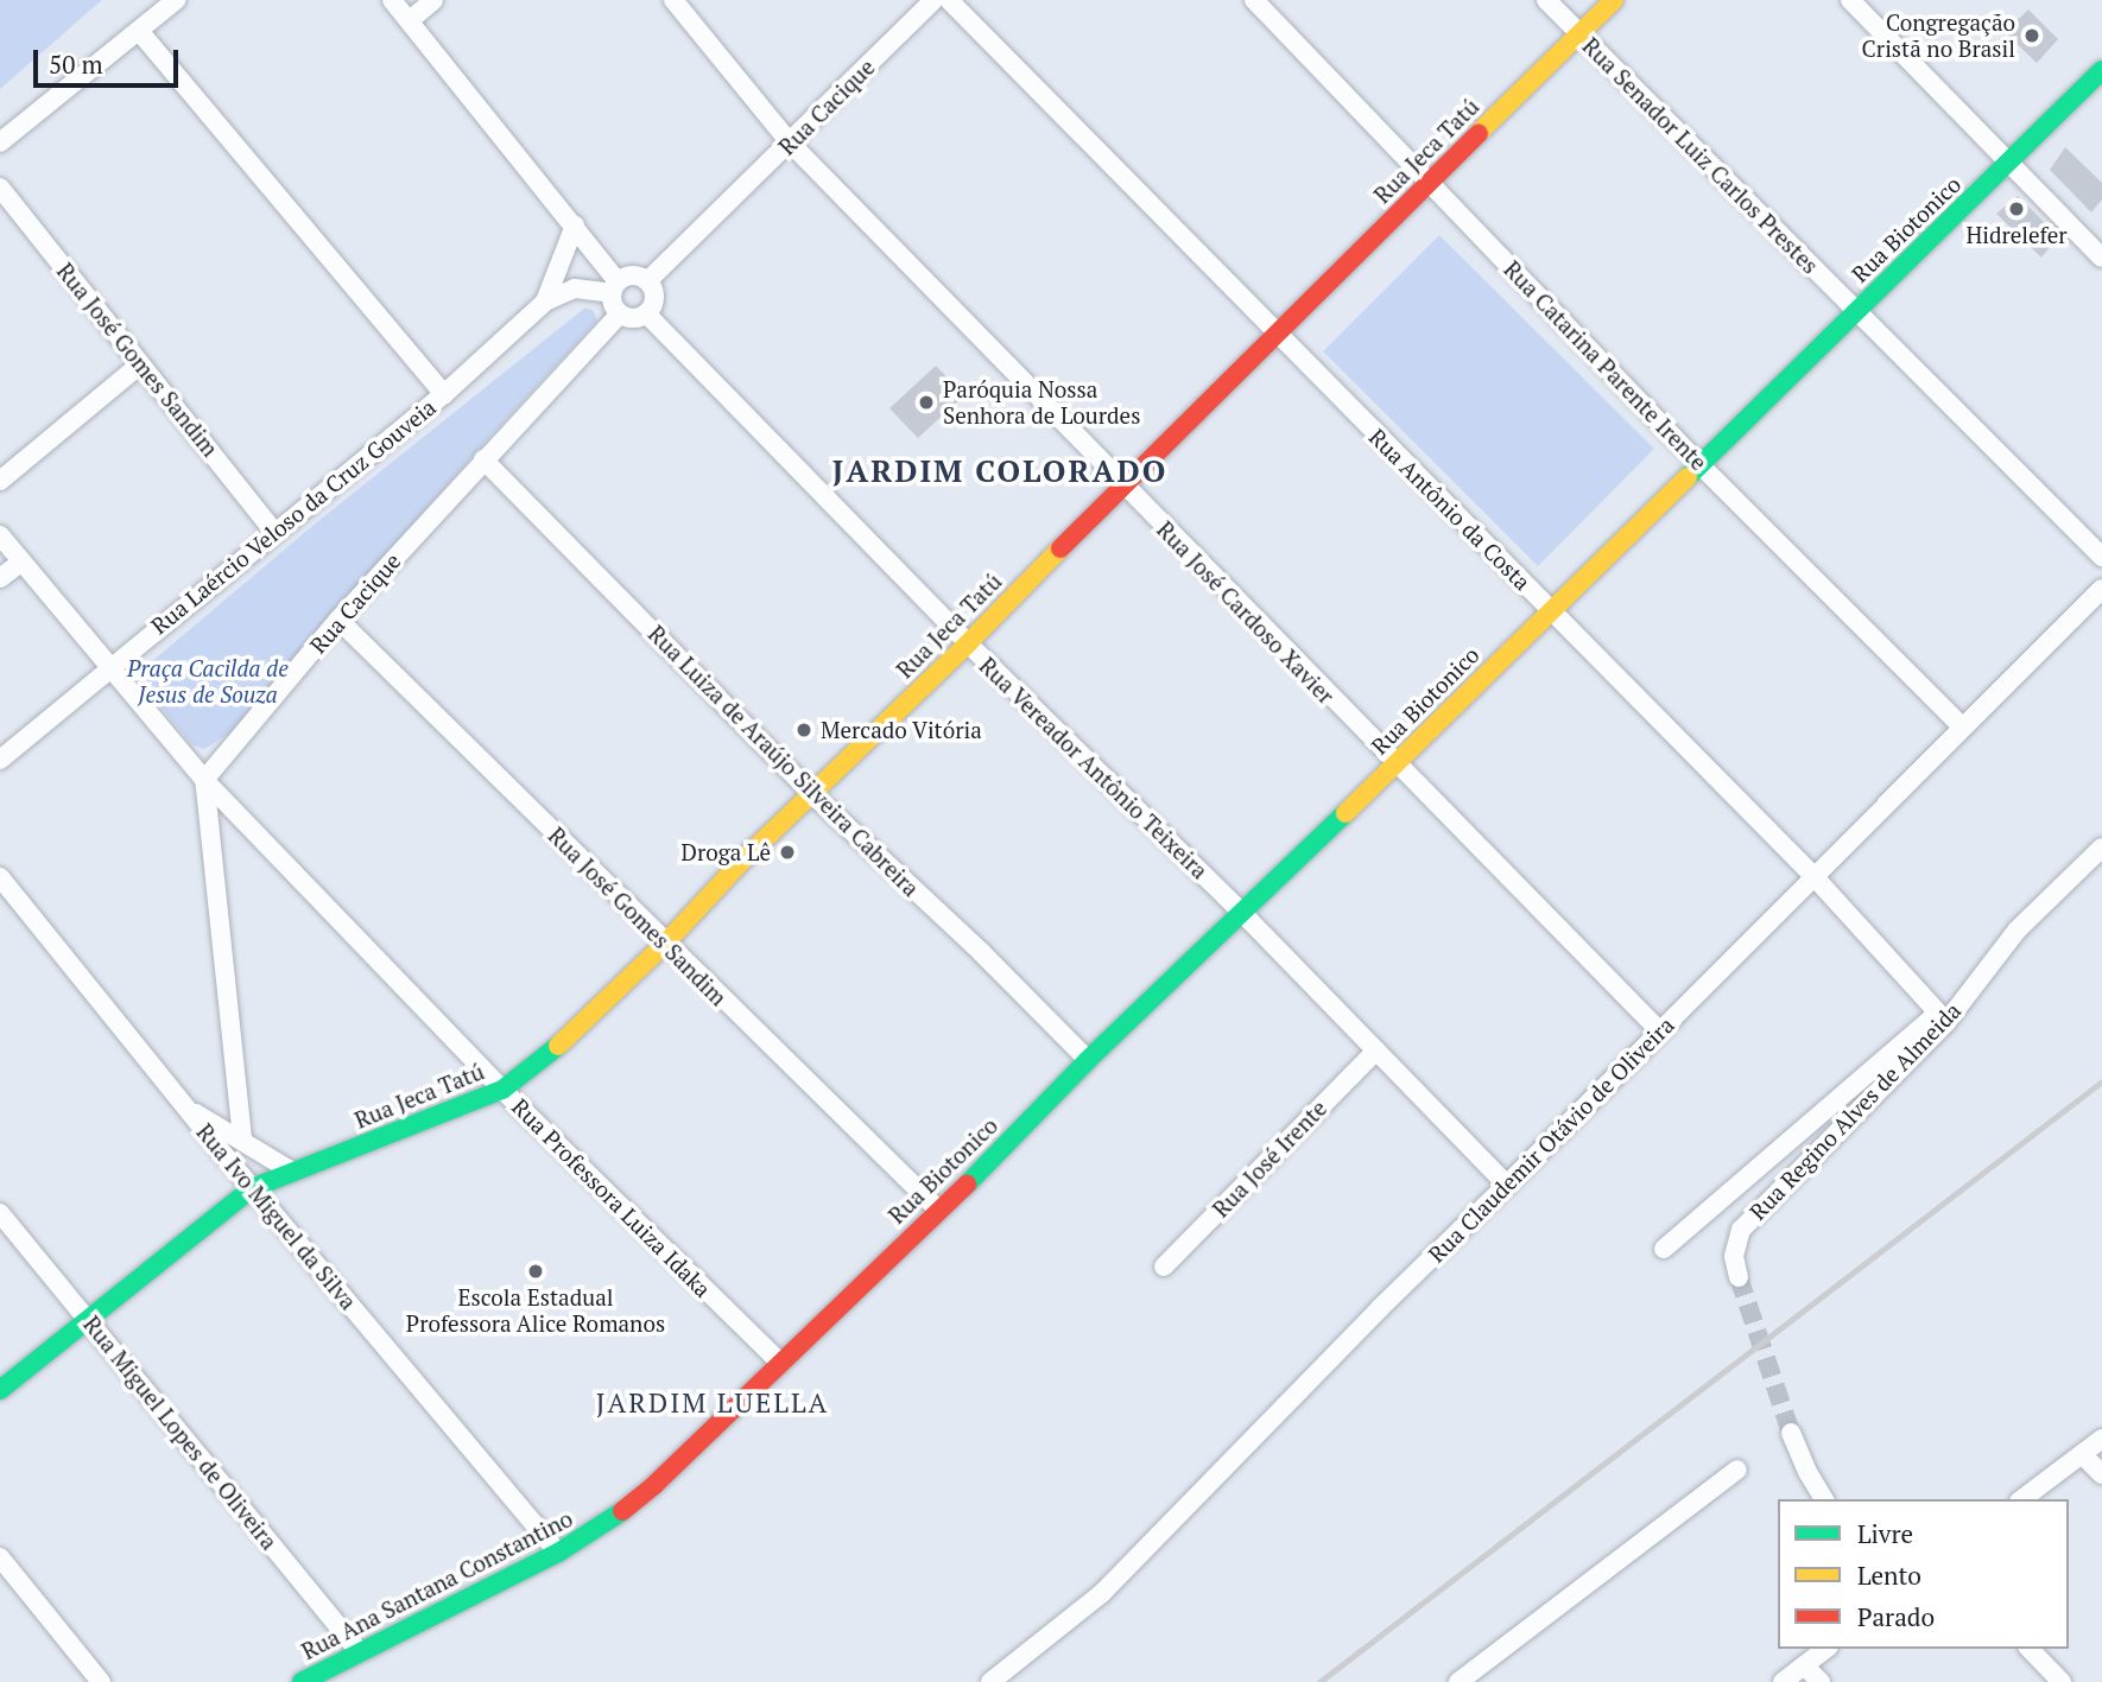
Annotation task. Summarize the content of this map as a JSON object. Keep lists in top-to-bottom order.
{
  "streets": {
    "street": [
      "Rua Cacique",
      "Rua Jeca Tatú",
      "Rua Senador Luiz Carlos Prestes",
      "Rua Biotonico",
      "Rua José Gomes Sandim",
      "Rua Catarina Parente Irente",
      "Rua Antônio da Costa",
      "Rua Laércio Veloso da Cruz Gouveia",
      "Rua José Cardoso Xavier",
      "Rua Luiza de Araújo Silveira Cabreira",
      "Rua Vereador Antônio Teixeira",
      "Rua Regino Alves de Almeida",
      "Rua Claudemir Otávio de Oliveira",
      "Rua José Irente",
      "Rua Professora Luiza Idaka",
      "Rua Ivo Miguel da Silva",
      "Rua Miguel Lopes de Oliveira",
      "Rua Ana Santana Constantino"
    ]
  },
  "crossings": [
    ["Rua Cacique", "Rua José Gomes Sandim"],
    ["Rua Cacique", "Rua Laércio Veloso da Cruz Gouveia"],
    ["Rua Cacique", "Rua José Cardoso Xavier"],
    ["Rua Cacique", "Rua Luiza de Araújo Silveira Cabreira"],
    ["Rua Cacique", "Rua Vereador Antônio Teixeira"],
    ["Rua Cacique", "Rua Professora Luiza Idaka"],
    ["Rua Jeca Tatú", "Rua Senador Luiz Carlos Prestes"],
    ["Rua Jeca Tatú", "Rua José Gomes Sandim"],
    ["Rua Jeca Tatú", "Rua Catarina Parente Irente"],
    ["Rua Jeca Tatú", "Rua Antônio da Costa"],
    ["Rua Jeca Tatú", "Rua José Cardoso Xavier"],
    ["Rua Jeca Tatú", "Rua Luiza de Araújo Silveira Cabreira"],
    ["Rua Jeca Tatú", "Rua Vereador Antônio Teixeira"],
    ["Rua Jeca Tatú", "Rua Professora Luiza Idaka"],
    ["Rua Jeca Tatú", "Rua Ivo Miguel da Silva"],
    ["Rua Jeca Tatú", "Rua Miguel Lopes de Oliveira"],
    ["Rua Senador Luiz Carlos Prestes", "Rua Biotonico"],
    ["Rua Biotonico", "Rua José Gomes Sandim"],
    ["Rua Biotonico", "Rua Catarina Parente Irente"],
    ["Rua Biotonico", "Rua Antônio da Costa"],
    ["Rua Biotonico", "Rua José Cardoso Xavier"],
    ["Rua Biotonico", "Rua Luiza de Araújo Silveira Cabreira"],
    ["Rua Biotonico", "Rua Vereador Antônio Teixeira"],
    ["Rua Biotonico", "Rua Professora Luiza Idaka"],
    ["Rua Biotonico", "Rua Ana Santana Constantino"],
    ["Rua José Gomes Sandim", "Rua Laércio Veloso da Cruz Gouveia"],
    ["Rua Catarina Parente Irente", "Rua Claudemir Otávio de Oliveira"],
    ["Rua Antônio da Costa", "Rua Regino Alves de Almeida"],
    ["Rua Antônio da Costa", "Rua Claudemir Otávio de Oliveira"],
    ["Rua Laércio Veloso da Cruz Gouveia", "Rua Vereador Antônio Teixeira"],
    ["Rua Laércio Veloso da Cruz Gouveia", "Rua Professora Luiza Idaka"],
    ["Rua José Cardoso Xavier", "Rua Claudemir Otávio de Oliveira"],
    ["Rua Vereador Antônio Teixeira", "Rua Claudemir Otávio de Oliveira"],
    ["Rua Vereador Antônio Teixeira", "Rua José Irente"],
    ["Rua Professora Luiza Idaka", "Rua Ana Santana Constantino"],
    ["Rua Ivo Miguel da Silva", "Rua Ana Santana Constantino"],
    ["Rua Miguel Lopes de Oliveira", "Rua Ana Santana Constantino"]
  ],
  "districts": ["JARDIM COLORADO", "JARDIM LUELLA"],
  "parks": ["Praça Cacilda de Jesus de Souza"],
  "places": [
    "Congregação Cristã no Brasil",
    "Hidrelefer",
    "Paróquia Nossa Senhora de Lourdes",
    "Mercado Vitória",
    "Droga Lê",
    "Escola Estadual Professora Alice Romanos"
  ],
  "legend": ["Livre", "Lento", "Parado"],
  "scale_bar": "50 m"
}
